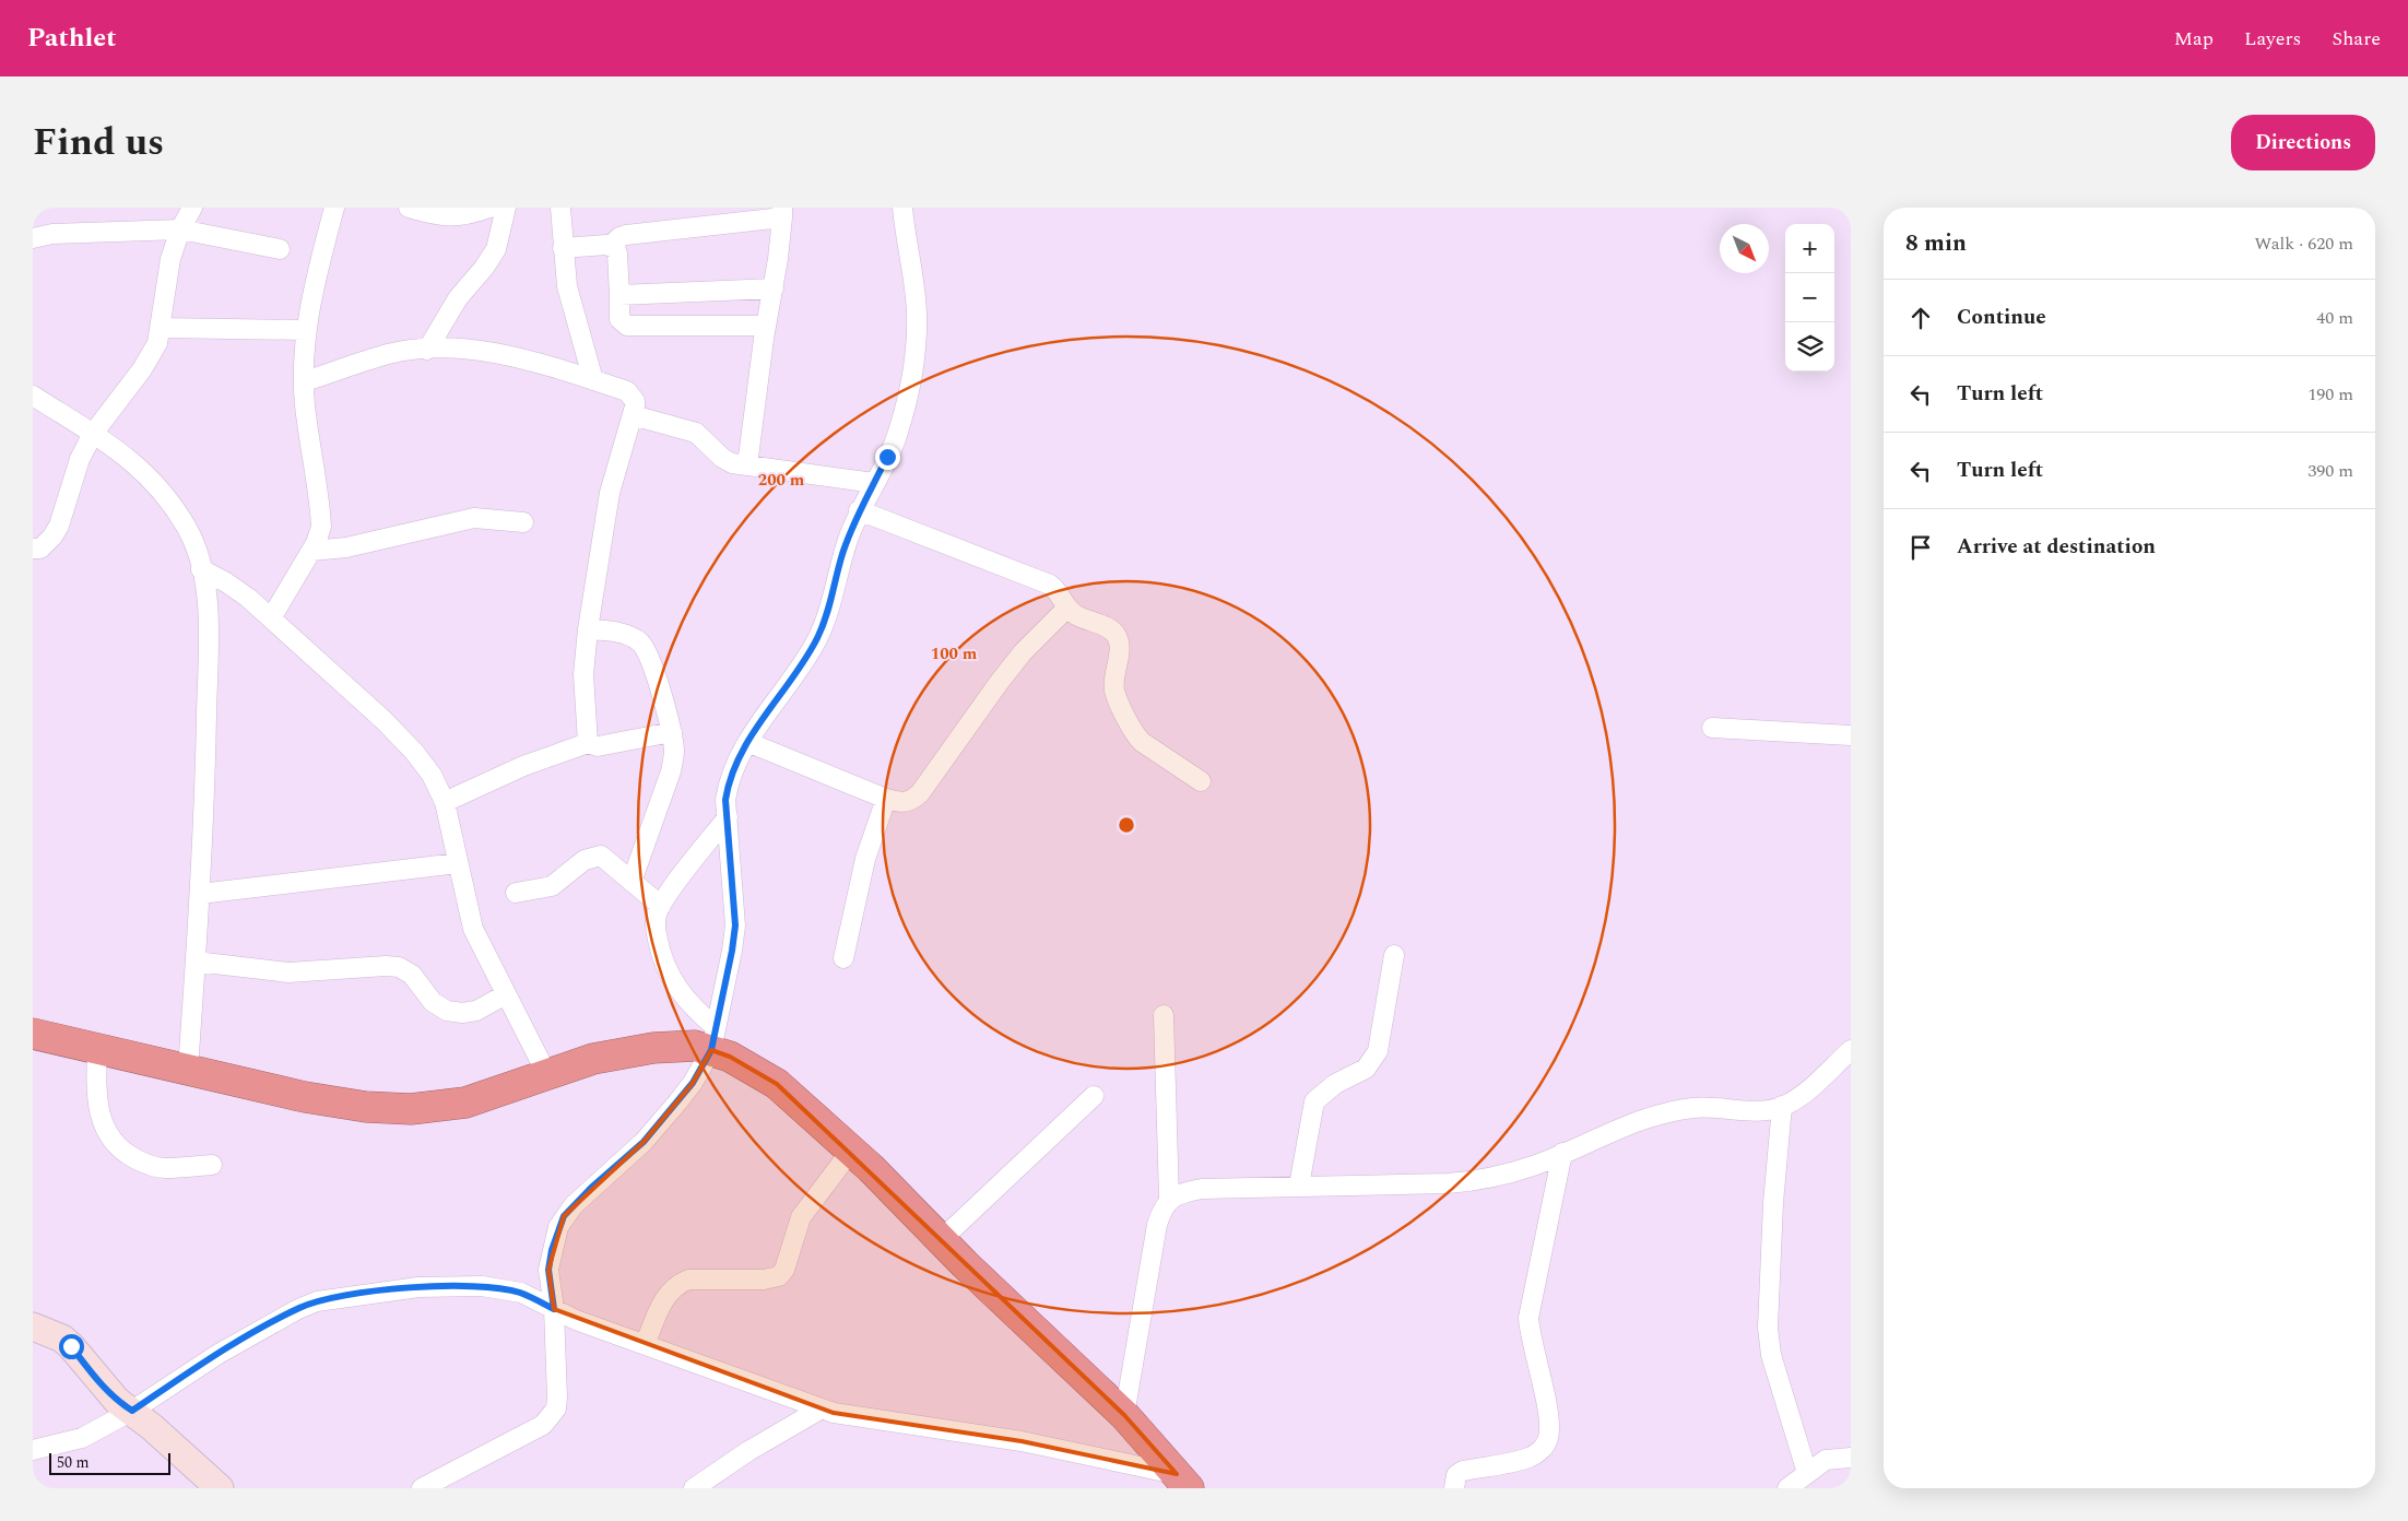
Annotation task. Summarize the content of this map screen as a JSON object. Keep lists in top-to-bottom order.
{
  "scale_bar": "50 m",
  "north": "bottom right",
  "page": {
    "header": "Pathlet",
    "nav": ["Map", "Layers", "Share"],
    "title": "Find us",
    "buttons": "Directions",
    "heading": ["8 min", "Walk · 620 m"],
    "map_buttons": ["+", "−"],
    "list": [
      ["Continue", "40 m"],
      ["Turn left", "190 m"],
      ["Turn left", "390 m"],
      "Arrive at destination"
    ],
    "scale": "50 m"
  },
  "rings": ["200 m", "100 m"]
}
